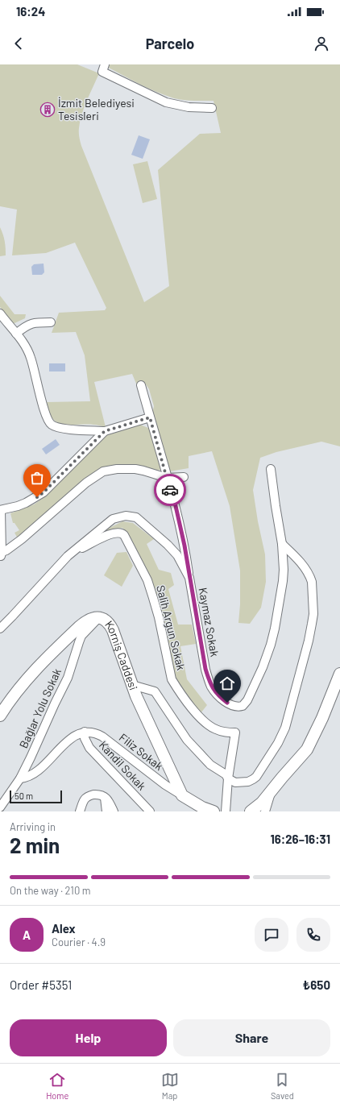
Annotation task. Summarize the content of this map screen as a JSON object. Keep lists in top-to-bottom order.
{
  "streets": {
    "main road": ["Korniş Caddesi"],
    "street": [
      "Kaymaz Sokak",
      "Salih Argun Sokak",
      "Bağlar Yolu Sokak",
      "Filiz Sokak",
      "Kandil Sokak"
    ]
  },
  "crossings": [
    ["Kaymaz Sokak", "Salih Argun Sokak"],
    ["Korniş Caddesi", "Bağlar Yolu Sokak"],
    ["Korniş Caddesi", "Filiz Sokak"],
    ["Filiz Sokak", "Kandil Sokak"]
  ],
  "places": {
    "building": ["İzmit Belediyesi Tesisleri"]
  },
  "scale_bar": "50 m",
  "page": {
    "status": "16:24",
    "header": "Parcelo",
    "scale": "50 m",
    "heading": ["2 min", "Arriving in", "16:26–16:31"],
    "panel": [
      "Alex",
      "Courier · 4.9",
      "Order #5351",
      "₺650"
    ],
    "bar": "On the way · 210 m",
    "round": "A",
    "buttons": ["Help", "Share"],
    "tabs": ["Home", "Map", "Saved"]
  }
}
